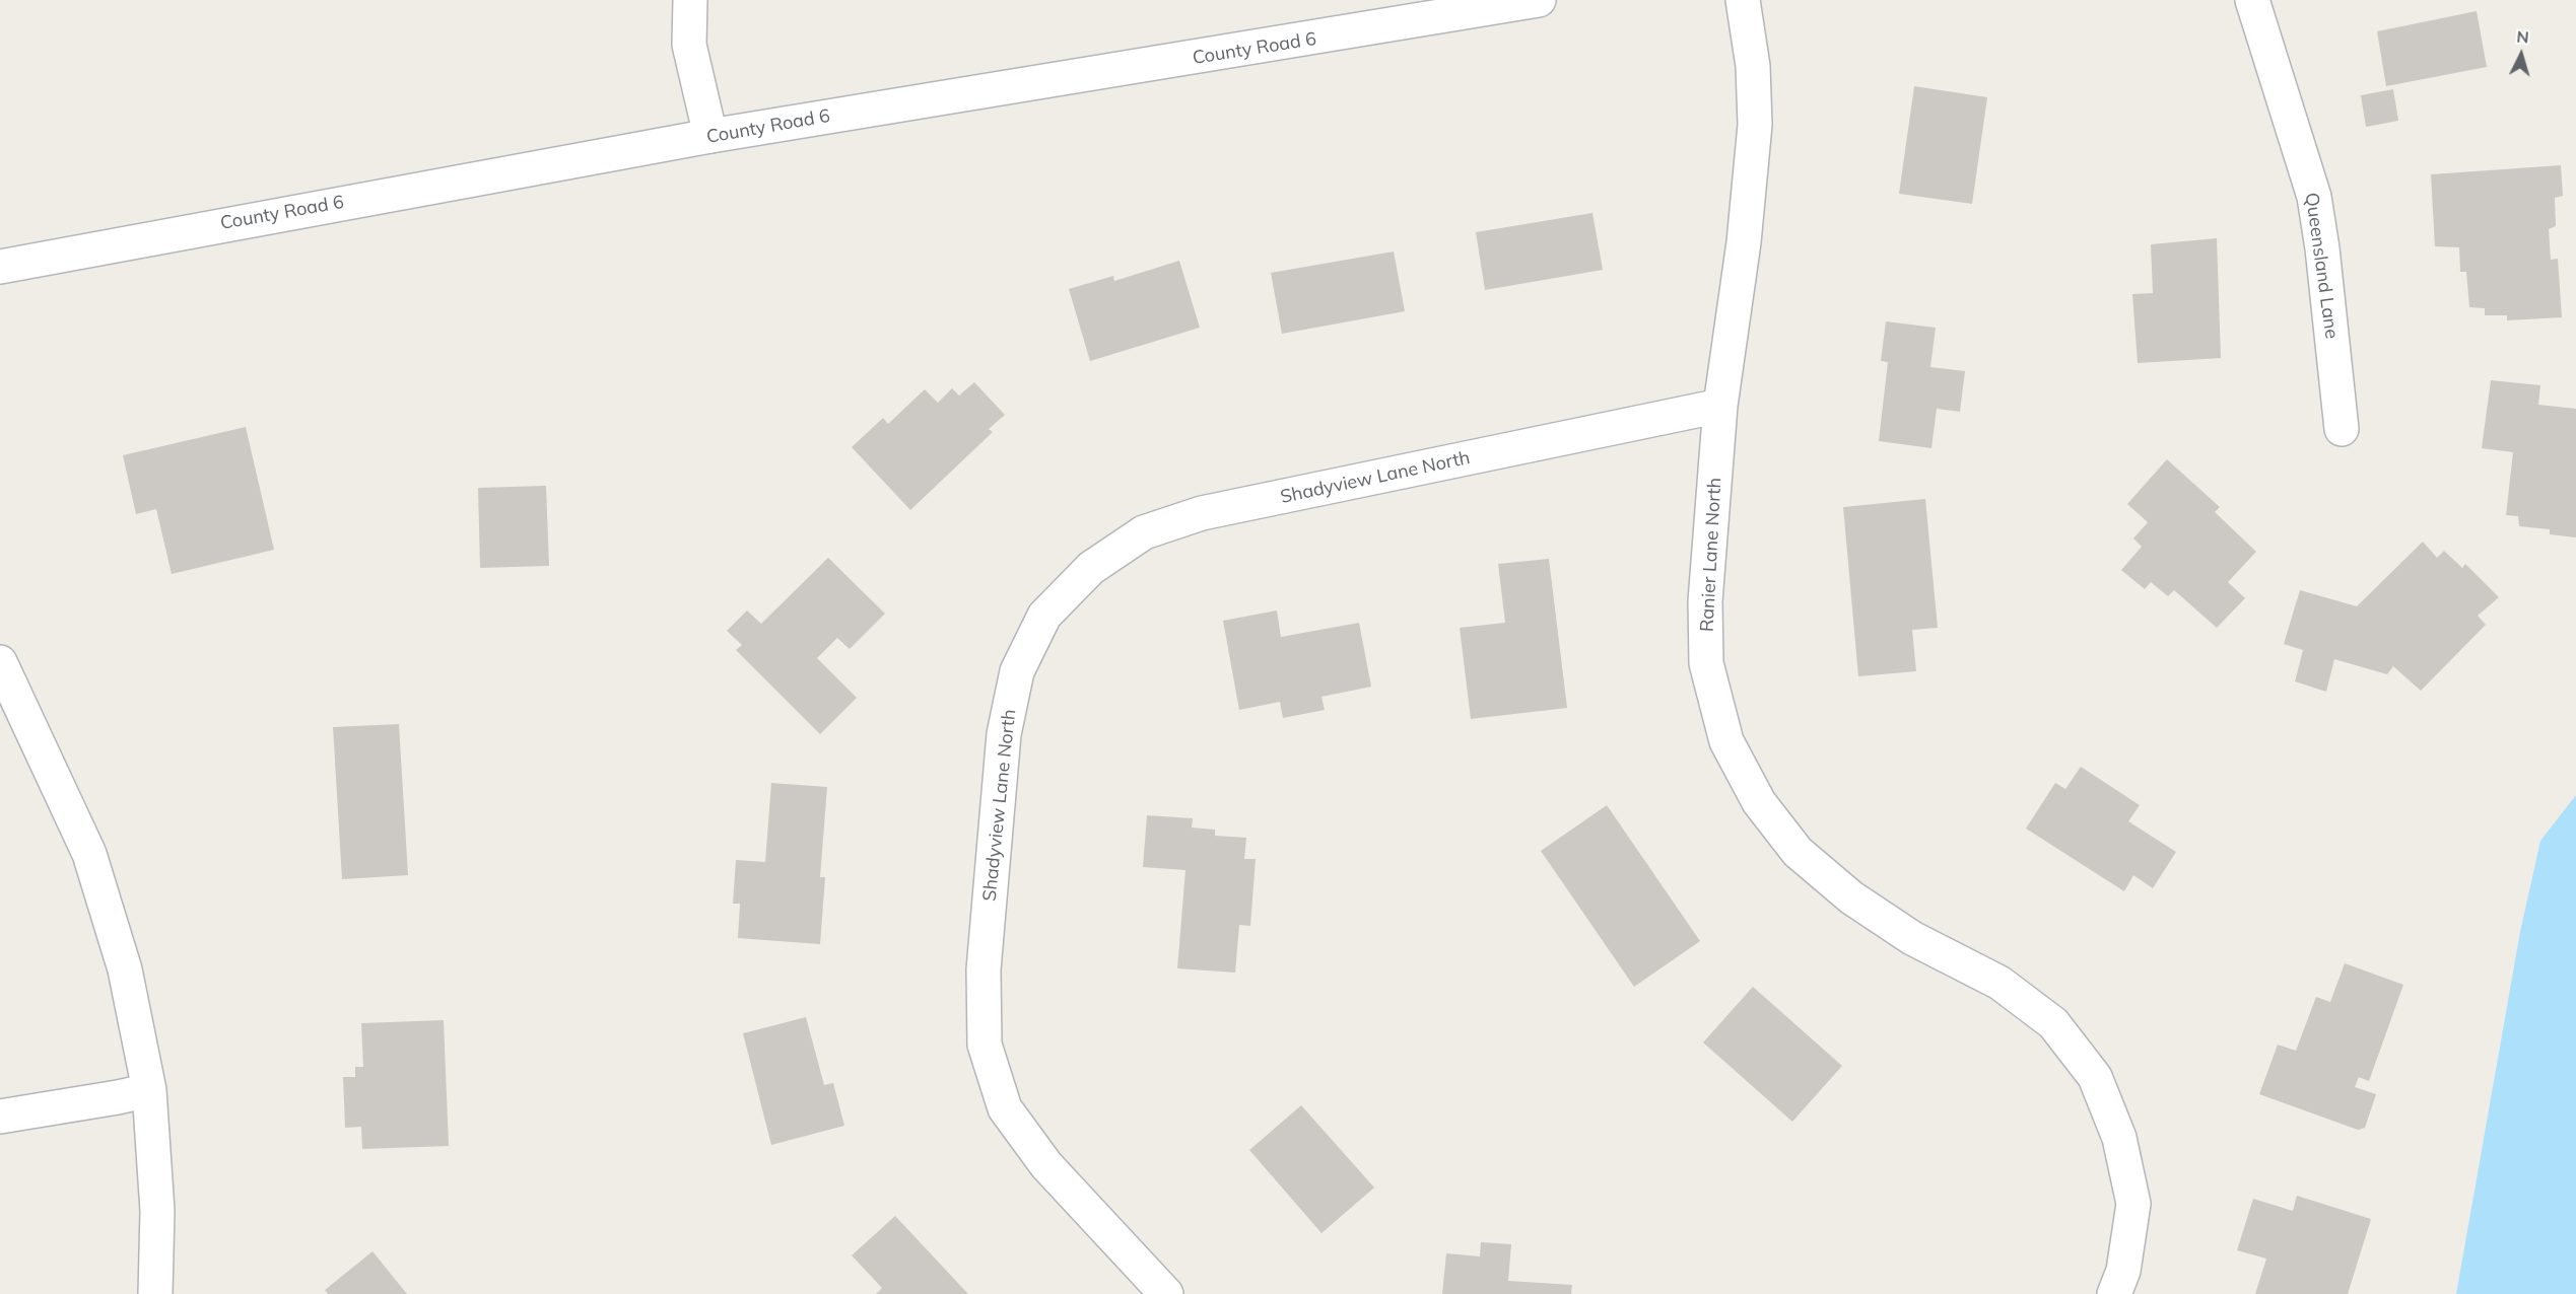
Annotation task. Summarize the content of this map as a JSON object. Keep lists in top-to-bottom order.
{
  "streets": {
    "street": [
      "County Road 6",
      "Queensland Lane",
      "Shadyview Lane North",
      "Ranier Lane North"
    ]
  },
  "crossings": [
    ["Shadyview Lane North", "Ranier Lane North"]
  ],
  "north": "top"
}
